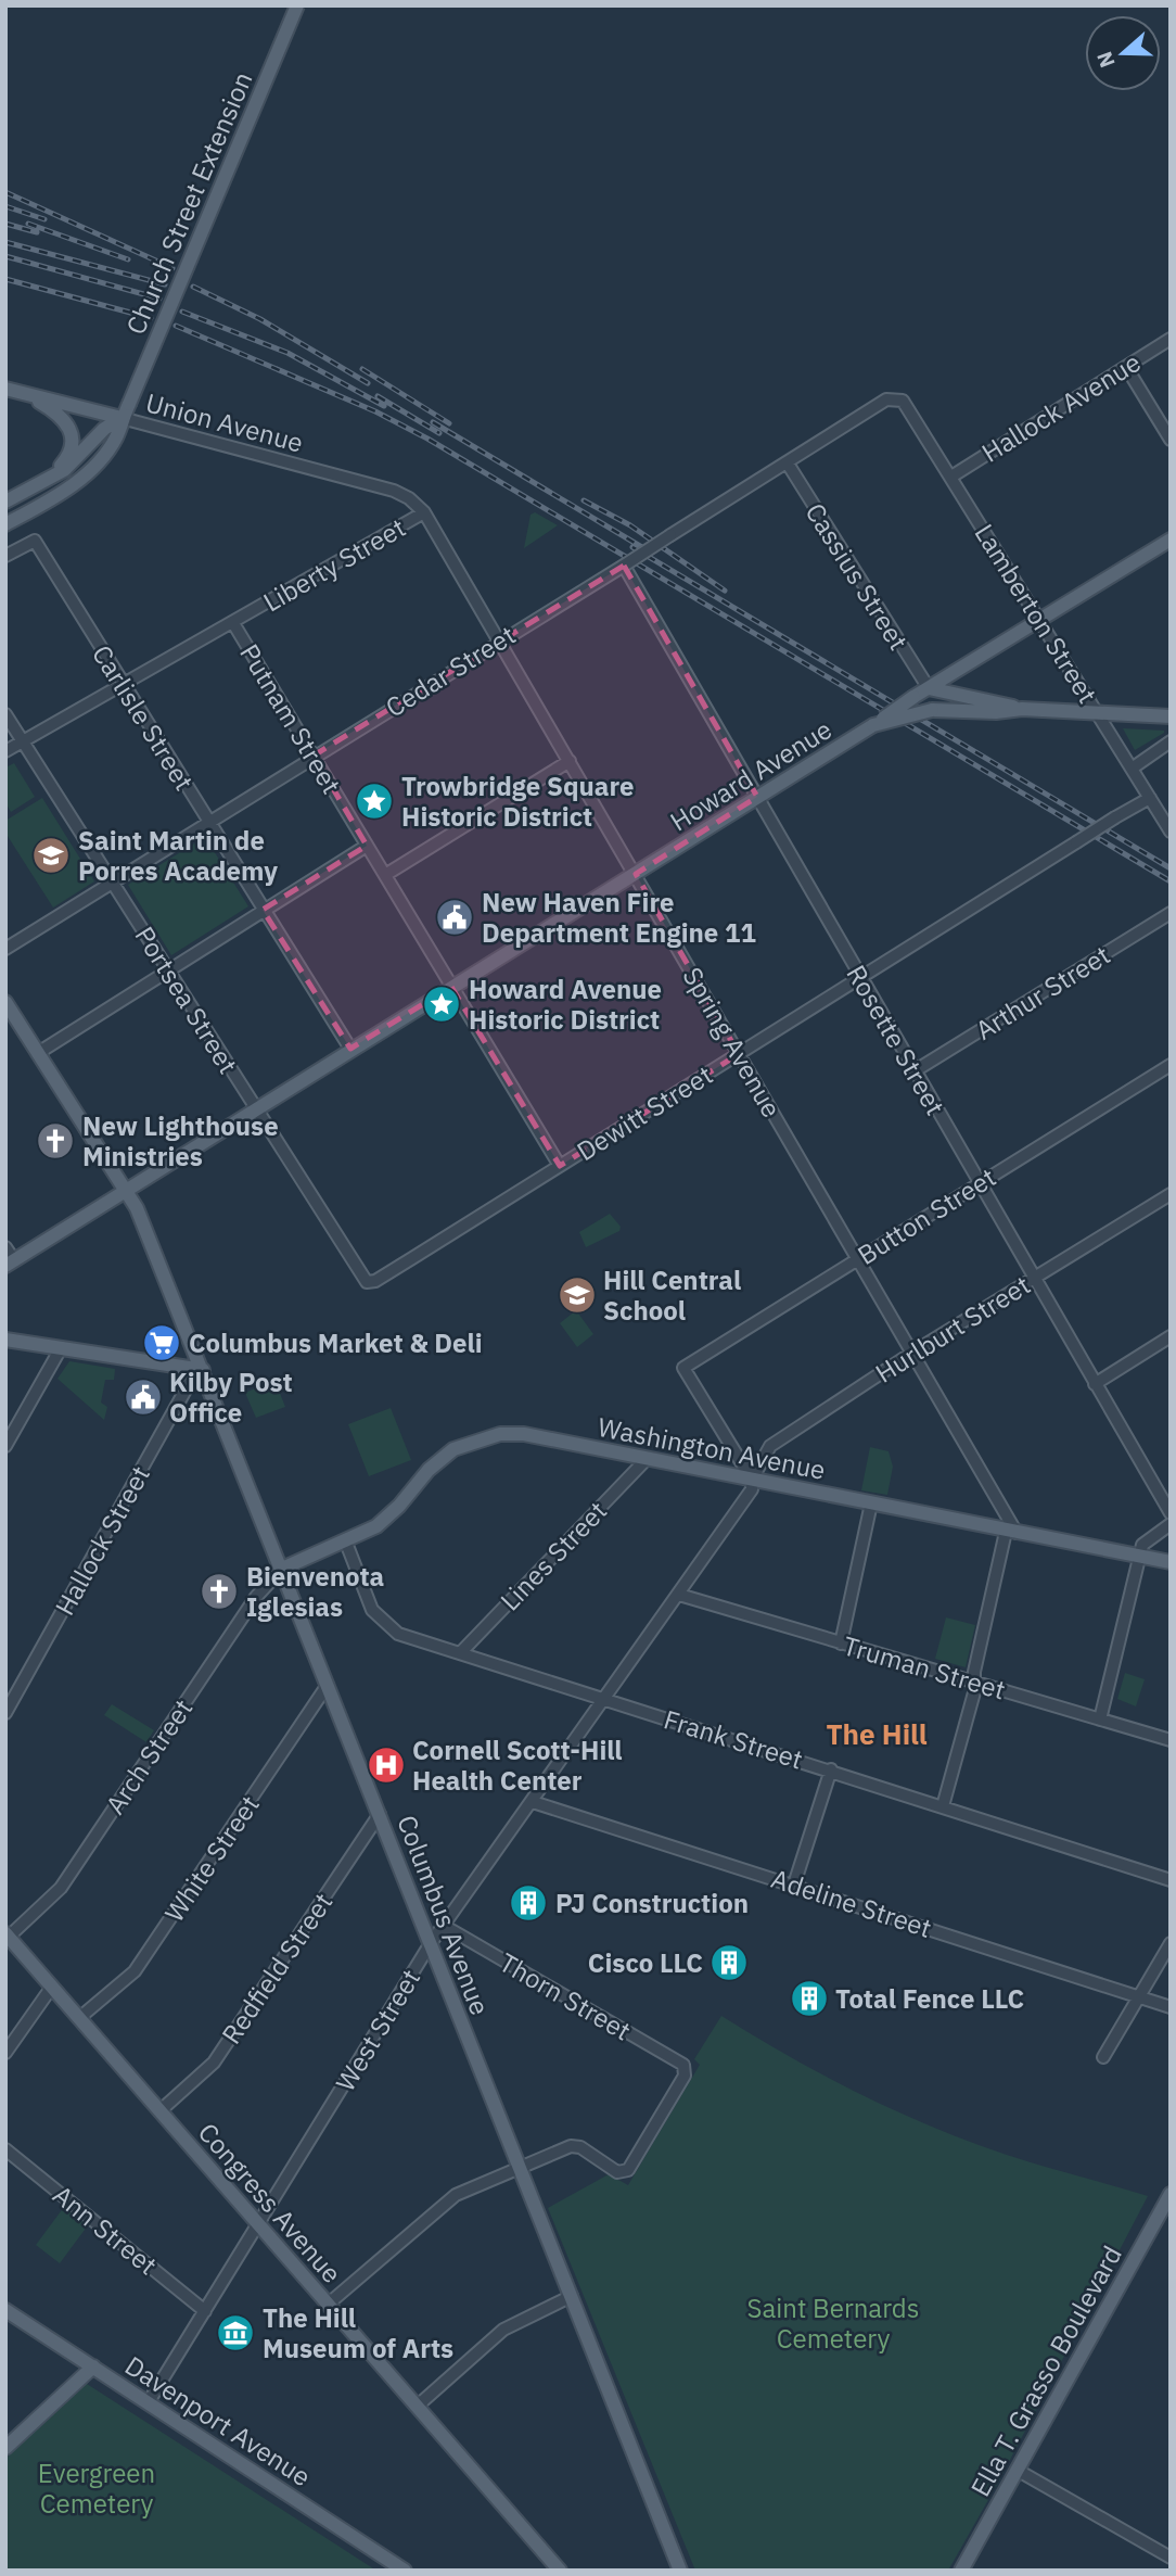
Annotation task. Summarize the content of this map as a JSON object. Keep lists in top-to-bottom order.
{
  "streets": {
    "main road": [
      "Church Street Extension",
      "Union Avenue",
      "Howard Avenue",
      "Washington Avenue",
      "Columbus Avenue",
      "Congress Avenue",
      "Ella T. Grasso Boulevard",
      "Davenport Avenue"
    ],
    "street": [
      "Hallock Avenue",
      "Liberty Street",
      "Cassius Street",
      "Lamberton Street",
      "Cedar Street",
      "Carlisle Street",
      "Putnam Street",
      "Arthur Street",
      "Portsea Street",
      "Rosette Street",
      "Spring Avenue",
      "Dewitt Street",
      "Button Street",
      "Hurlburt Street",
      "Hallock Street",
      "Lines Street",
      "Truman Street",
      "Frank Street",
      "Arch Street",
      "White Street",
      "Adeline Street",
      "Redfield Street",
      "Thorn Street",
      "West Street",
      "Ann Street"
    ]
  },
  "crossings": [
    ["Church Street Extension", "Union Avenue"],
    ["Hallock Avenue", "Lamberton Street"],
    ["Union Avenue", "Liberty Street"],
    ["Union Avenue", "Spring Avenue"],
    ["Liberty Street", "Carlisle Street"],
    ["Liberty Street", "Putnam Street"],
    ["Liberty Street", "Portsea Street"],
    ["Liberty Street", "Spring Avenue"],
    ["Cassius Street", "Cedar Street"],
    ["Cassius Street", "Howard Avenue"],
    ["Lamberton Street", "Cedar Street"],
    ["Lamberton Street", "Howard Avenue"],
    ["Lamberton Street", "Dewitt Street"],
    ["Cedar Street", "Carlisle Street"],
    ["Cedar Street", "Putnam Street"],
    ["Cedar Street", "Portsea Street"],
    ["Cedar Street", "Rosette Street"],
    ["Cedar Street", "Spring Avenue"],
    ["Carlisle Street", "Howard Avenue"],
    ["Putnam Street", "Howard Avenue"],
    ["Putnam Street", "Dewitt Street"],
    ["Howard Avenue", "Portsea Street"],
    ["Howard Avenue", "Rosette Street"],
    ["Howard Avenue", "Spring Avenue"],
    ["Howard Avenue", "Columbus Avenue"],
    ["Arthur Street", "Rosette Street"],
    ["Portsea Street", "Dewitt Street"],
    ["Rosette Street", "Dewitt Street"],
    ["Rosette Street", "Button Street"],
    ["Rosette Street", "Hurlburt Street"],
    ["Spring Avenue", "Dewitt Street"],
    ["Spring Avenue", "Button Street"],
    ["Spring Avenue", "Hurlburt Street"],
    ["Spring Avenue", "Washington Avenue"],
    ["Button Street", "Hurlburt Street"],
    ["Button Street", "Washington Avenue"],
    ["Button Street", "West Street"],
    ["Hurlburt Street", "Washington Avenue"],
    ["Hurlburt Street", "West Street"],
    ["Washington Avenue", "Lines Street"],
    ["Washington Avenue", "Frank Street"],
    ["Washington Avenue", "Arch Street"],
    ["Washington Avenue", "Columbus Avenue"],
    ["Washington Avenue", "West Street"],
    ["Hallock Street", "Columbus Avenue"],
    ["Lines Street", "Frank Street"],
    ["Truman Street", "West Street"],
    ["Frank Street", "West Street"],
    ["Arch Street", "Columbus Avenue"],
    ["Arch Street", "Congress Avenue"],
    ["White Street", "Columbus Avenue"],
    ["White Street", "Congress Avenue"],
    ["Adeline Street", "West Street"],
    ["Columbus Avenue", "Redfield Street"],
    ["Columbus Avenue", "Thorn Street"],
    ["Columbus Avenue", "West Street"],
    ["Redfield Street", "Congress Avenue"],
    ["Thorn Street", "West Street"],
    ["West Street", "Congress Avenue"],
    ["West Street", "Ann Street"],
    ["West Street", "Davenport Avenue"]
  ],
  "districts": ["The Hill"],
  "parks": ["Saint Bernards Cemetery", "Evergreen Cemetery"],
  "places": {
    "place": ["Trowbridge Square Historic District", "Howard Avenue Historic District"],
    "school or university": ["Saint Martin de Porres Academy", "Hill Central School"],
    "public building": ["New Haven Fire Department Engine 11", "Kilby Post Office"],
    "church": ["New Lighthouse Ministries", "Bienvenota Iglesias"],
    "supermarket": ["Columbus Market & Deli"],
    "hospital": ["Cornell Scott-Hill Health Center"],
    "building": ["PJ Construction", "Cisco LLC", "Total Fence LLC"],
    "museum": ["The Hill Museum of Arts"]
  },
  "north": "left"
}
